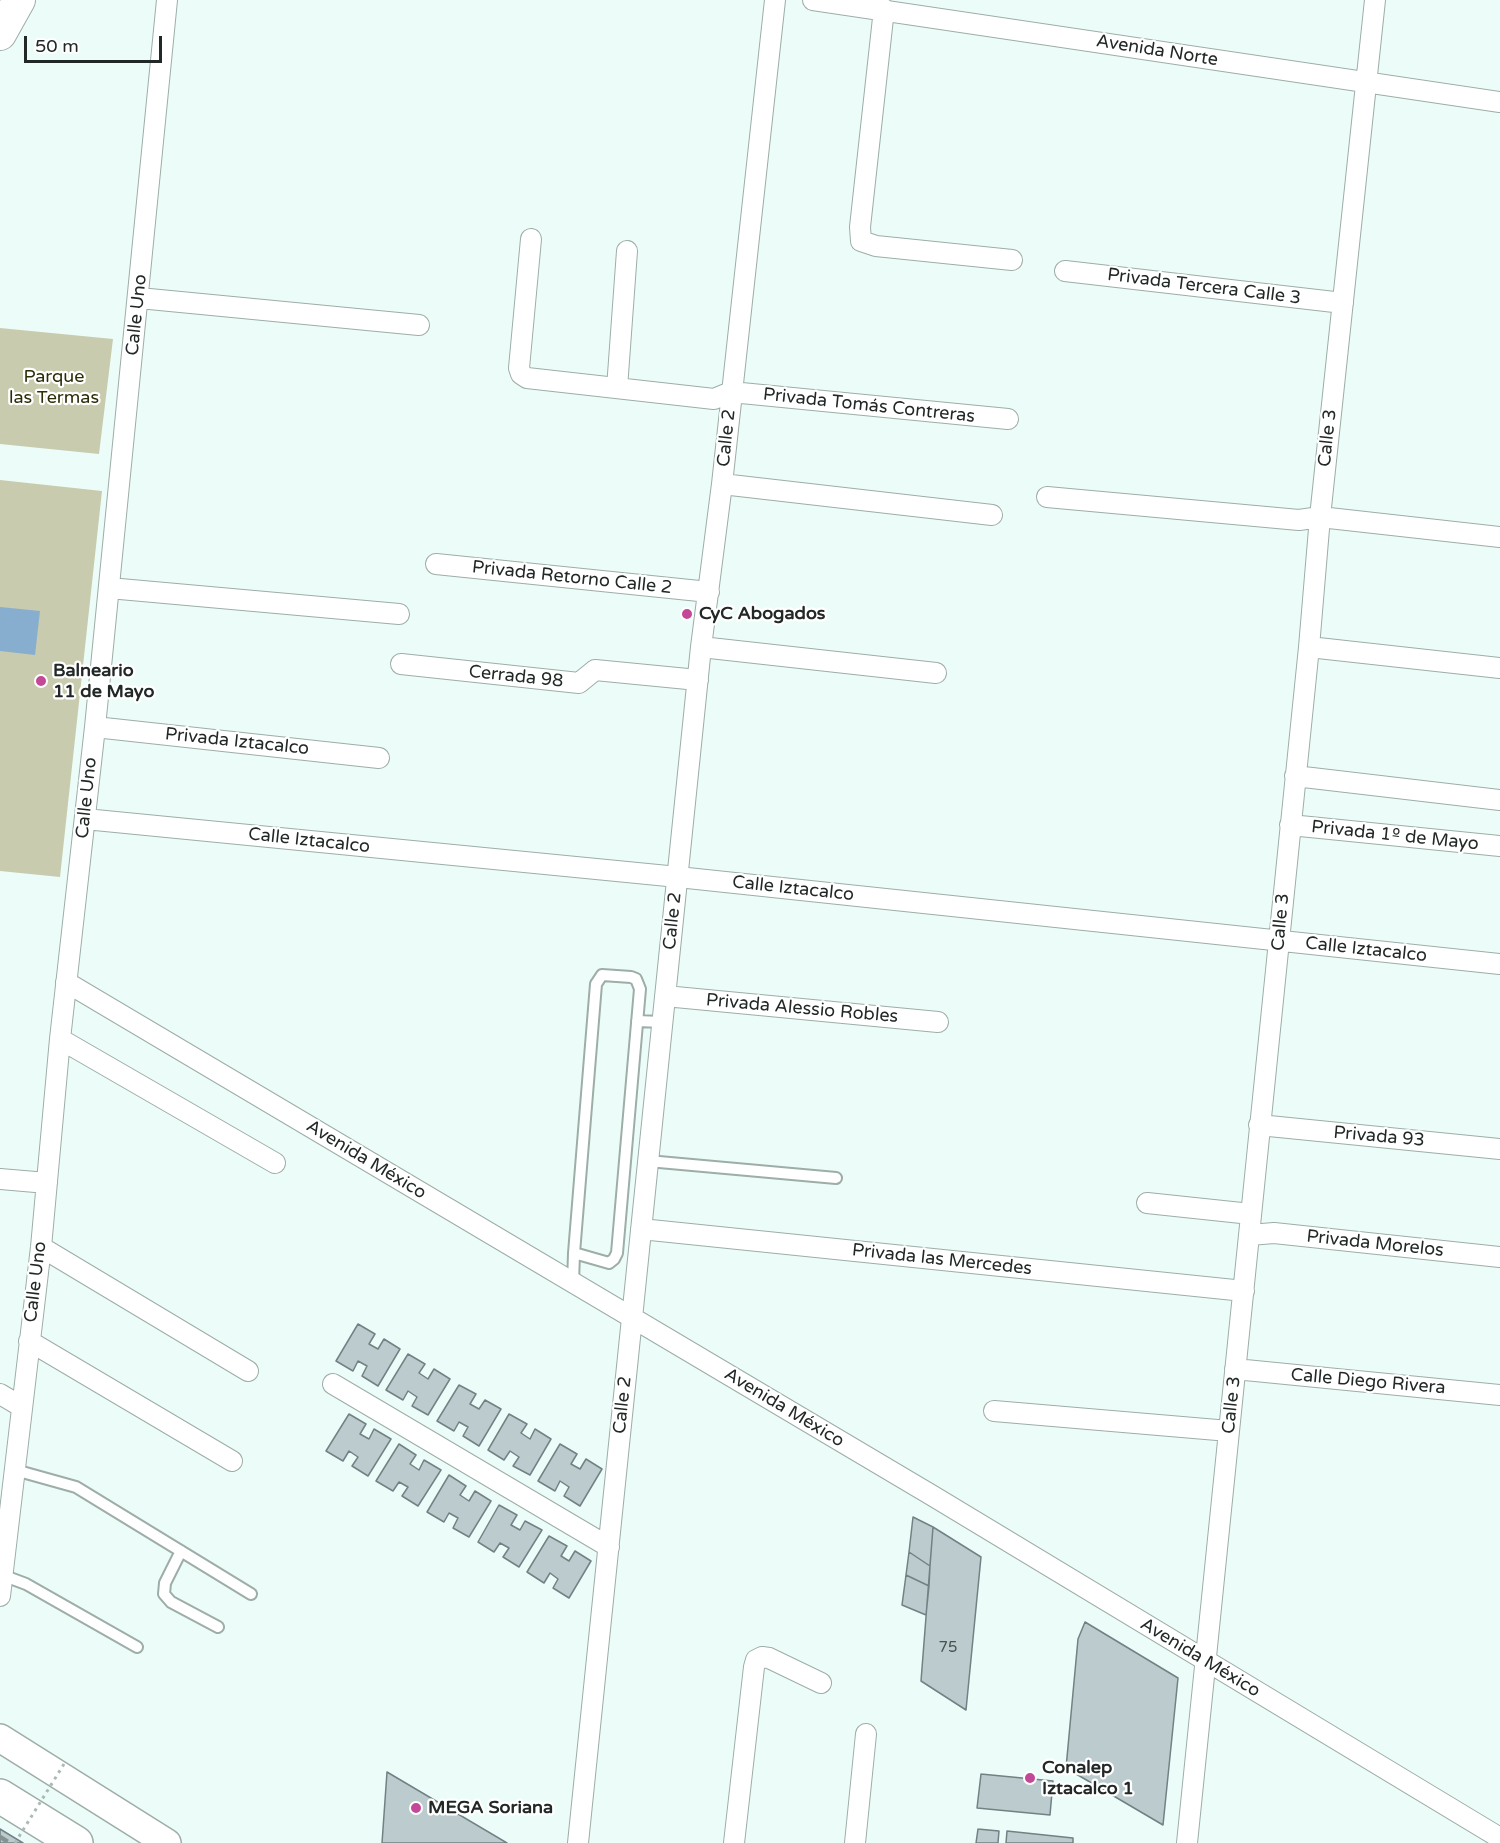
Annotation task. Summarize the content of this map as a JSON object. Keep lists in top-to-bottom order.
{
  "streets": {
    "street": [
      "Avenida Norte",
      "Privada Tercera Calle 3",
      "Calle Uno",
      "Privada Tomás Contreras",
      "Calle 2",
      "Calle 3",
      "Privada Retorno Calle 2",
      "Cerrada 98",
      "Privada Iztacalco",
      "Privada 1º de Mayo",
      "Calle Iztacalco",
      "Privada Alessio Robles",
      "Privada 93",
      "Avenida México",
      "Privada Morelos",
      "Privada las Mercedes",
      "Calle Diego Rivera"
    ]
  },
  "crossings": [
    ["Avenida Norte", "Calle 3"],
    ["Privada Tercera Calle 3", "Calle 3"],
    ["Calle Uno", "Privada Iztacalco"],
    ["Calle Uno", "Calle Iztacalco"],
    ["Calle Uno", "Avenida México"],
    ["Privada Tomás Contreras", "Calle 2"],
    ["Calle 2", "Privada Retorno Calle 2"],
    ["Calle 2", "Cerrada 98"],
    ["Calle 2", "Calle Iztacalco"],
    ["Calle 2", "Privada Alessio Robles"],
    ["Calle 2", "Avenida México"],
    ["Calle 2", "Privada las Mercedes"],
    ["Calle 3", "Privada 1º de Mayo"],
    ["Calle 3", "Calle Iztacalco"],
    ["Calle 3", "Privada 93"],
    ["Calle 3", "Avenida México"],
    ["Calle 3", "Privada Morelos"],
    ["Calle 3", "Privada las Mercedes"],
    ["Calle 3", "Calle Diego Rivera"]
  ],
  "parks": ["Parque las Termas"],
  "places": [
    "CyC Abogados",
    "Balneario 11 de Mayo",
    "Conalep Iztacalco 1",
    "MEGA Soriana"
  ],
  "house_numbers": ["75"],
  "scale_bar": "50 m"
}
